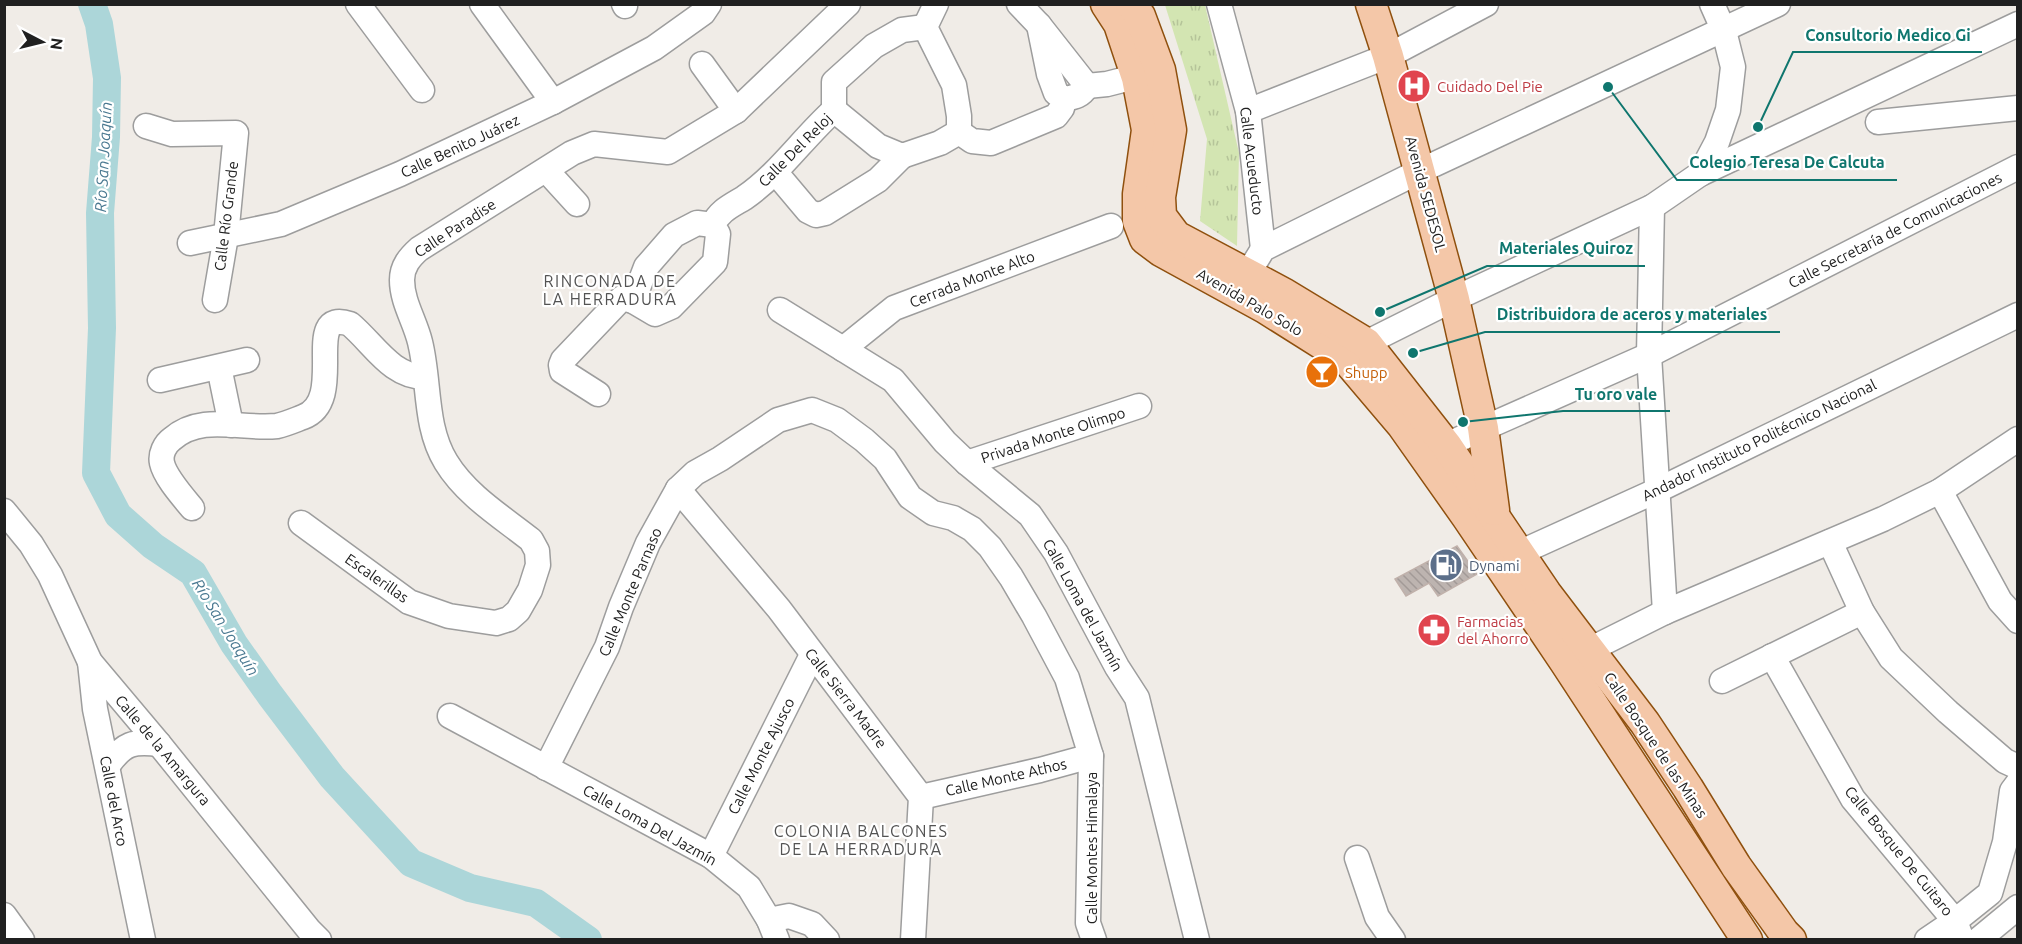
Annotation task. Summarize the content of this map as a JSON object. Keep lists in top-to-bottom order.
{
  "streets": {
    "main road": ["Avenida SEDESOL", "Avenida Palo Solo", "Calle Bosque de las Minas"],
    "street": [
      "Calle Benito Juárez",
      "Calle Del Reloj",
      "Calle Acueducto",
      "Calle Río Grande",
      "Calle Paradise",
      "Calle Secretaría de Comunicaciones",
      "Cerrada Monte Alto",
      "Privada Monte Olimpo",
      "Andador Instituto Politécnico Nacional",
      "Escalerillas",
      "Calle Monte Parnaso",
      "Calle Loma del Jazmín",
      "Calle Sierra Madre",
      "Calle de la Amargura",
      "Calle Monte Ajusco",
      "Calle Monte Athos",
      "Calle del Arco",
      "Calle Loma Del Jazmín",
      "Calle Montes Himalaya",
      "Calle Bosque De Cuitaro"
    ]
  },
  "crossings": [
    ["Calle Benito Juárez", "Calle Río Grande"],
    ["Avenida SEDESOL", "Calle Secretaría de Comunicaciones"],
    ["Avenida SEDESOL", "Avenida Palo Solo"],
    ["Calle Paradise", "Escalerillas"],
    ["Calle Secretaría de Comunicaciones", "Avenida Palo Solo"],
    ["Cerrada Monte Alto", "Calle Loma del Jazmín"],
    ["Avenida Palo Solo", "Andador Instituto Politécnico Nacional"],
    ["Avenida Palo Solo", "Calle Bosque de las Minas"],
    ["Privada Monte Olimpo", "Calle Loma del Jazmín"],
    ["Andador Instituto Politécnico Nacional", "Calle Bosque de las Minas"],
    ["Calle Monte Parnaso", "Calle Sierra Madre"],
    ["Calle Monte Parnaso", "Calle Monte Athos"],
    ["Calle Monte Parnaso", "Calle Loma Del Jazmín"],
    ["Calle Monte Parnaso", "Calle Montes Himalaya"],
    ["Calle Sierra Madre", "Calle Monte Ajusco"],
    ["Calle Sierra Madre", "Calle Monte Athos"],
    ["Calle de la Amargura", "Calle del Arco"],
    ["Calle Monte Ajusco", "Calle Loma Del Jazmín"],
    ["Calle Monte Athos", "Calle Montes Himalaya"]
  ],
  "districts": ["RINCONADA DE LA HERRADURA", "COLONIA BALCONES DE LA HERRADURA"],
  "water": ["Río San Joaquín"],
  "places": {
    "hospital": ["Cuidado Del Pie"],
    "other": [
      "Colegio Teresa De Calcuta",
      "Consultorio Medico Gi",
      "Materiales Quiroz",
      "Distribuidora de aceros y materiales",
      "Tu oro vale"
    ],
    "bar": ["Shupp"],
    "fuel station": ["Dynami"],
    "pharmacy": ["Farmacias del Ahorro"]
  },
  "north": "right"
}
